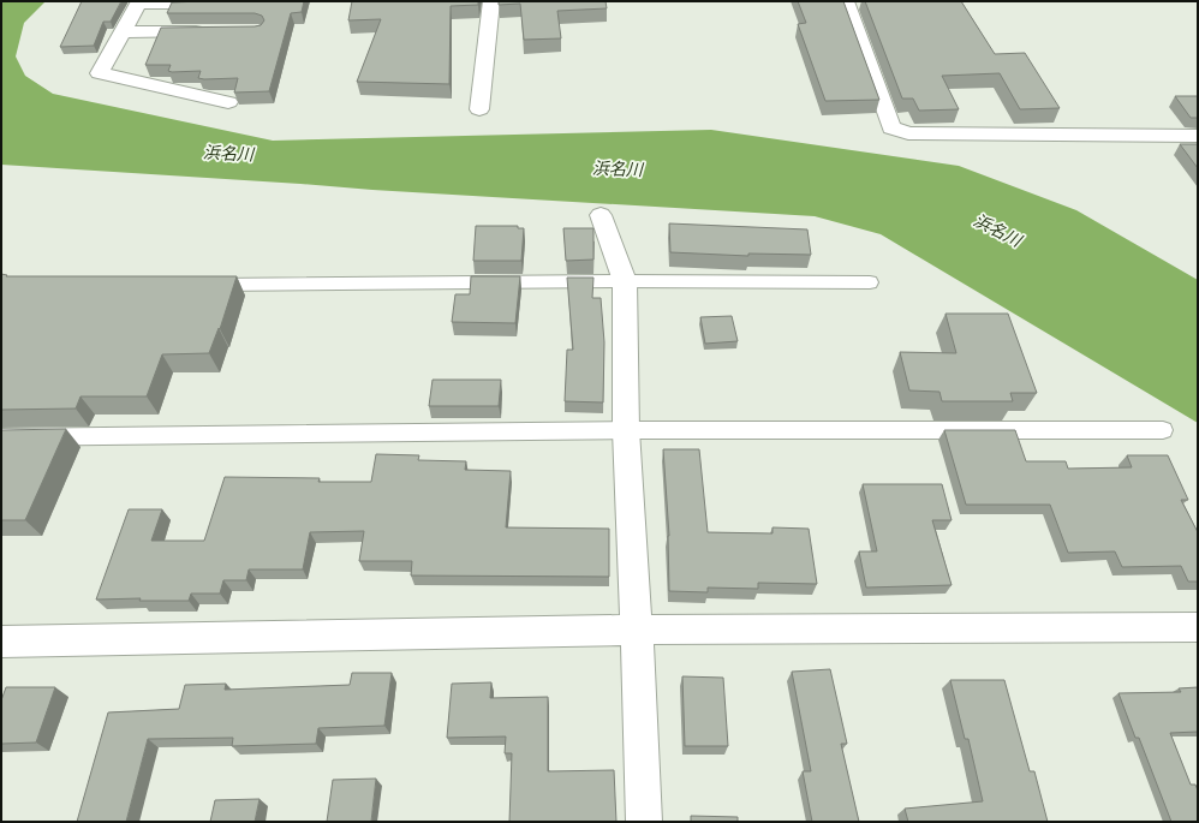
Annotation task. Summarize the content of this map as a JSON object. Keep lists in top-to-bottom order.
{
  "water": ["浜名川"]
}
